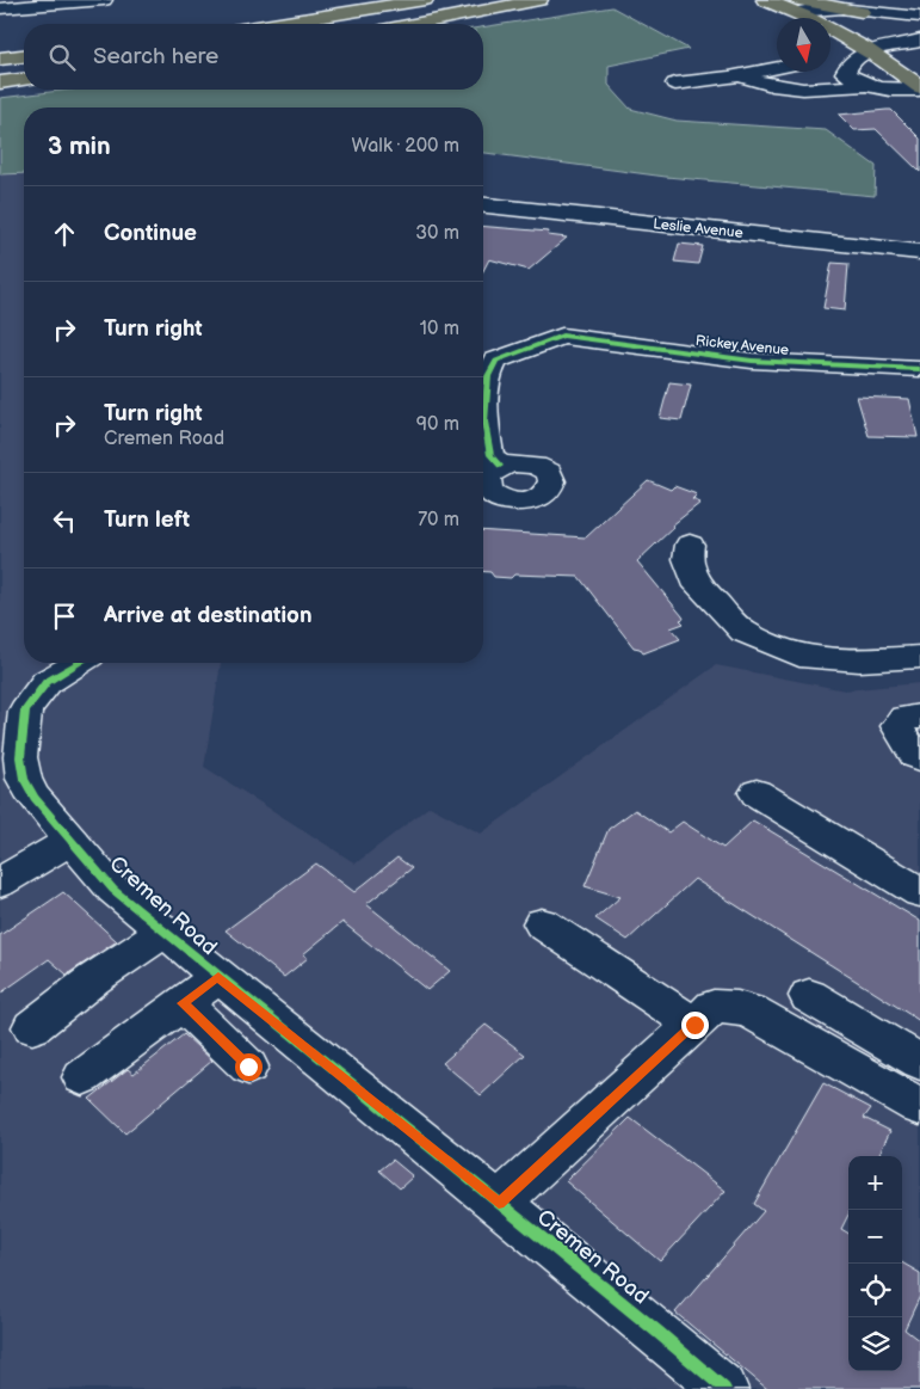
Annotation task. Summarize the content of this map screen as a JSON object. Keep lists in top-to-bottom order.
{
  "streets": {
    "street": ["Leslie Avenue", "Rickey Avenue", "Cremen Road"]
  },
  "north": "bottom",
  "page": {
    "search": "Search here",
    "heading": ["3 min", "Walk · 200 m"],
    "list": [
      ["Continue", "30 m"],
      ["Turn right", "10 m"],
      ["Turn right", "Cremen Road", "90 m"],
      ["Turn left", "70 m"],
      "Arrive at destination"
    ],
    "map_buttons": ["+", "−"]
  }
}
